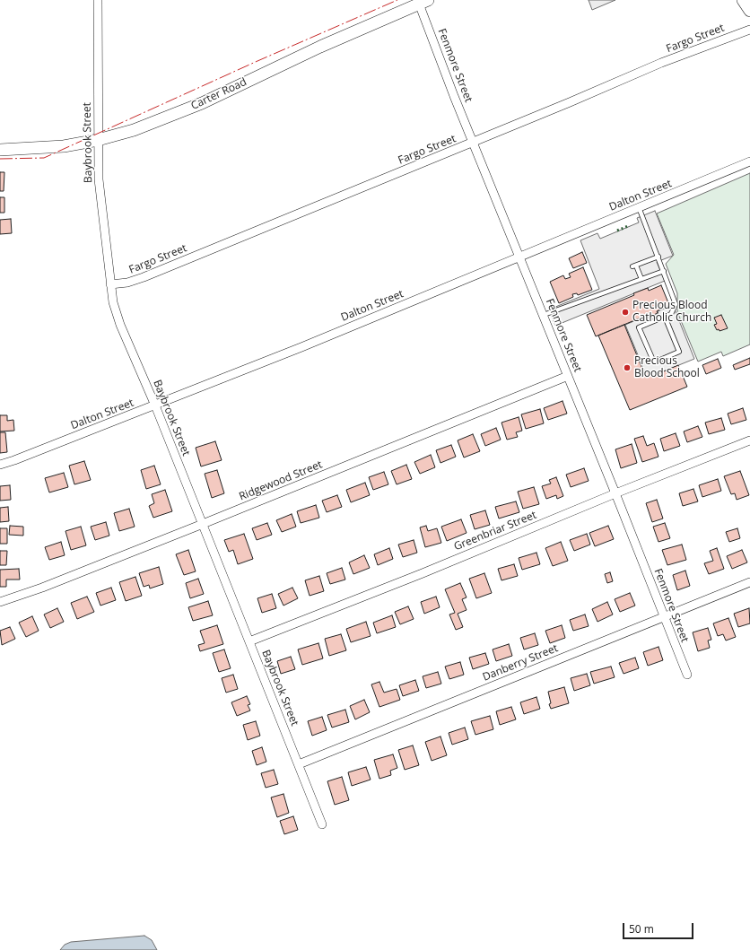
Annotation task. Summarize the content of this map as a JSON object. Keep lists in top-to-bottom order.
{
  "streets": {
    "main road": ["Carter Road"],
    "street": [
      "Fargo Street",
      "Fenmore Street",
      "Baybrook Street",
      "Dalton Street",
      "Ridgewood Street",
      "Greenbriar Street",
      "Danberry Street"
    ]
  },
  "crossings": [
    ["Fargo Street", "Fenmore Street"],
    ["Fargo Street", "Baybrook Street"],
    ["Fenmore Street", "Carter Road"],
    ["Fenmore Street", "Dalton Street"],
    ["Fenmore Street", "Ridgewood Street"],
    ["Fenmore Street", "Greenbriar Street"],
    ["Fenmore Street", "Danberry Street"],
    ["Carter Road", "Baybrook Street"],
    ["Baybrook Street", "Dalton Street"],
    ["Baybrook Street", "Ridgewood Street"],
    ["Baybrook Street", "Greenbriar Street"],
    ["Baybrook Street", "Danberry Street"]
  ],
  "places": ["Precious Blood Catholic Church", "Precious Blood School"],
  "scale_bar": "50 m"
}
